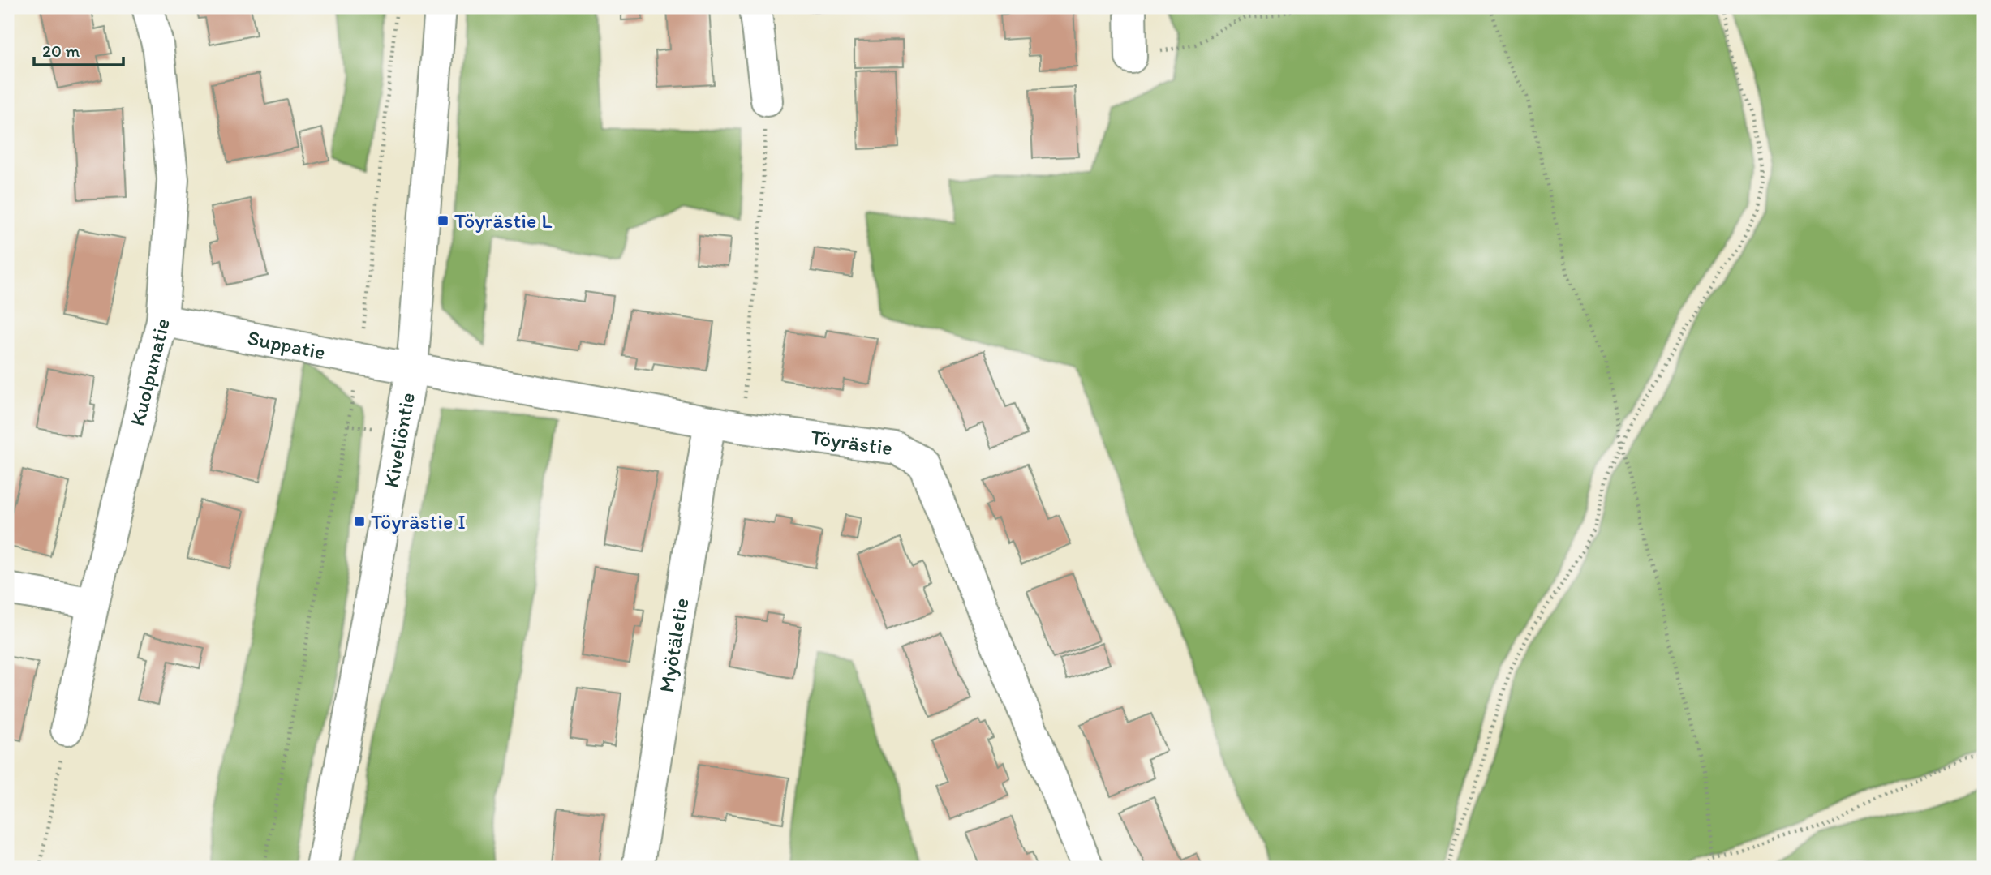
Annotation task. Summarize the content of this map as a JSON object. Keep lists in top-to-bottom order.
{
  "streets": {
    "street": [
      "Suppatie",
      "Kuolpunatie",
      "Kiveliöntie",
      "Töyrästie",
      "Myötäletie"
    ]
  },
  "crossings": [
    ["Suppatie", "Kuolpunatie"],
    ["Suppatie", "Kiveliöntie"],
    ["Suppatie", "Töyrästie"],
    ["Kiveliöntie", "Töyrästie"],
    ["Töyrästie", "Myötäletie"]
  ],
  "places": {
    "transit": ["Töyrästie L", "Töyrästie I"]
  },
  "scale_bar": "20 m"
}
